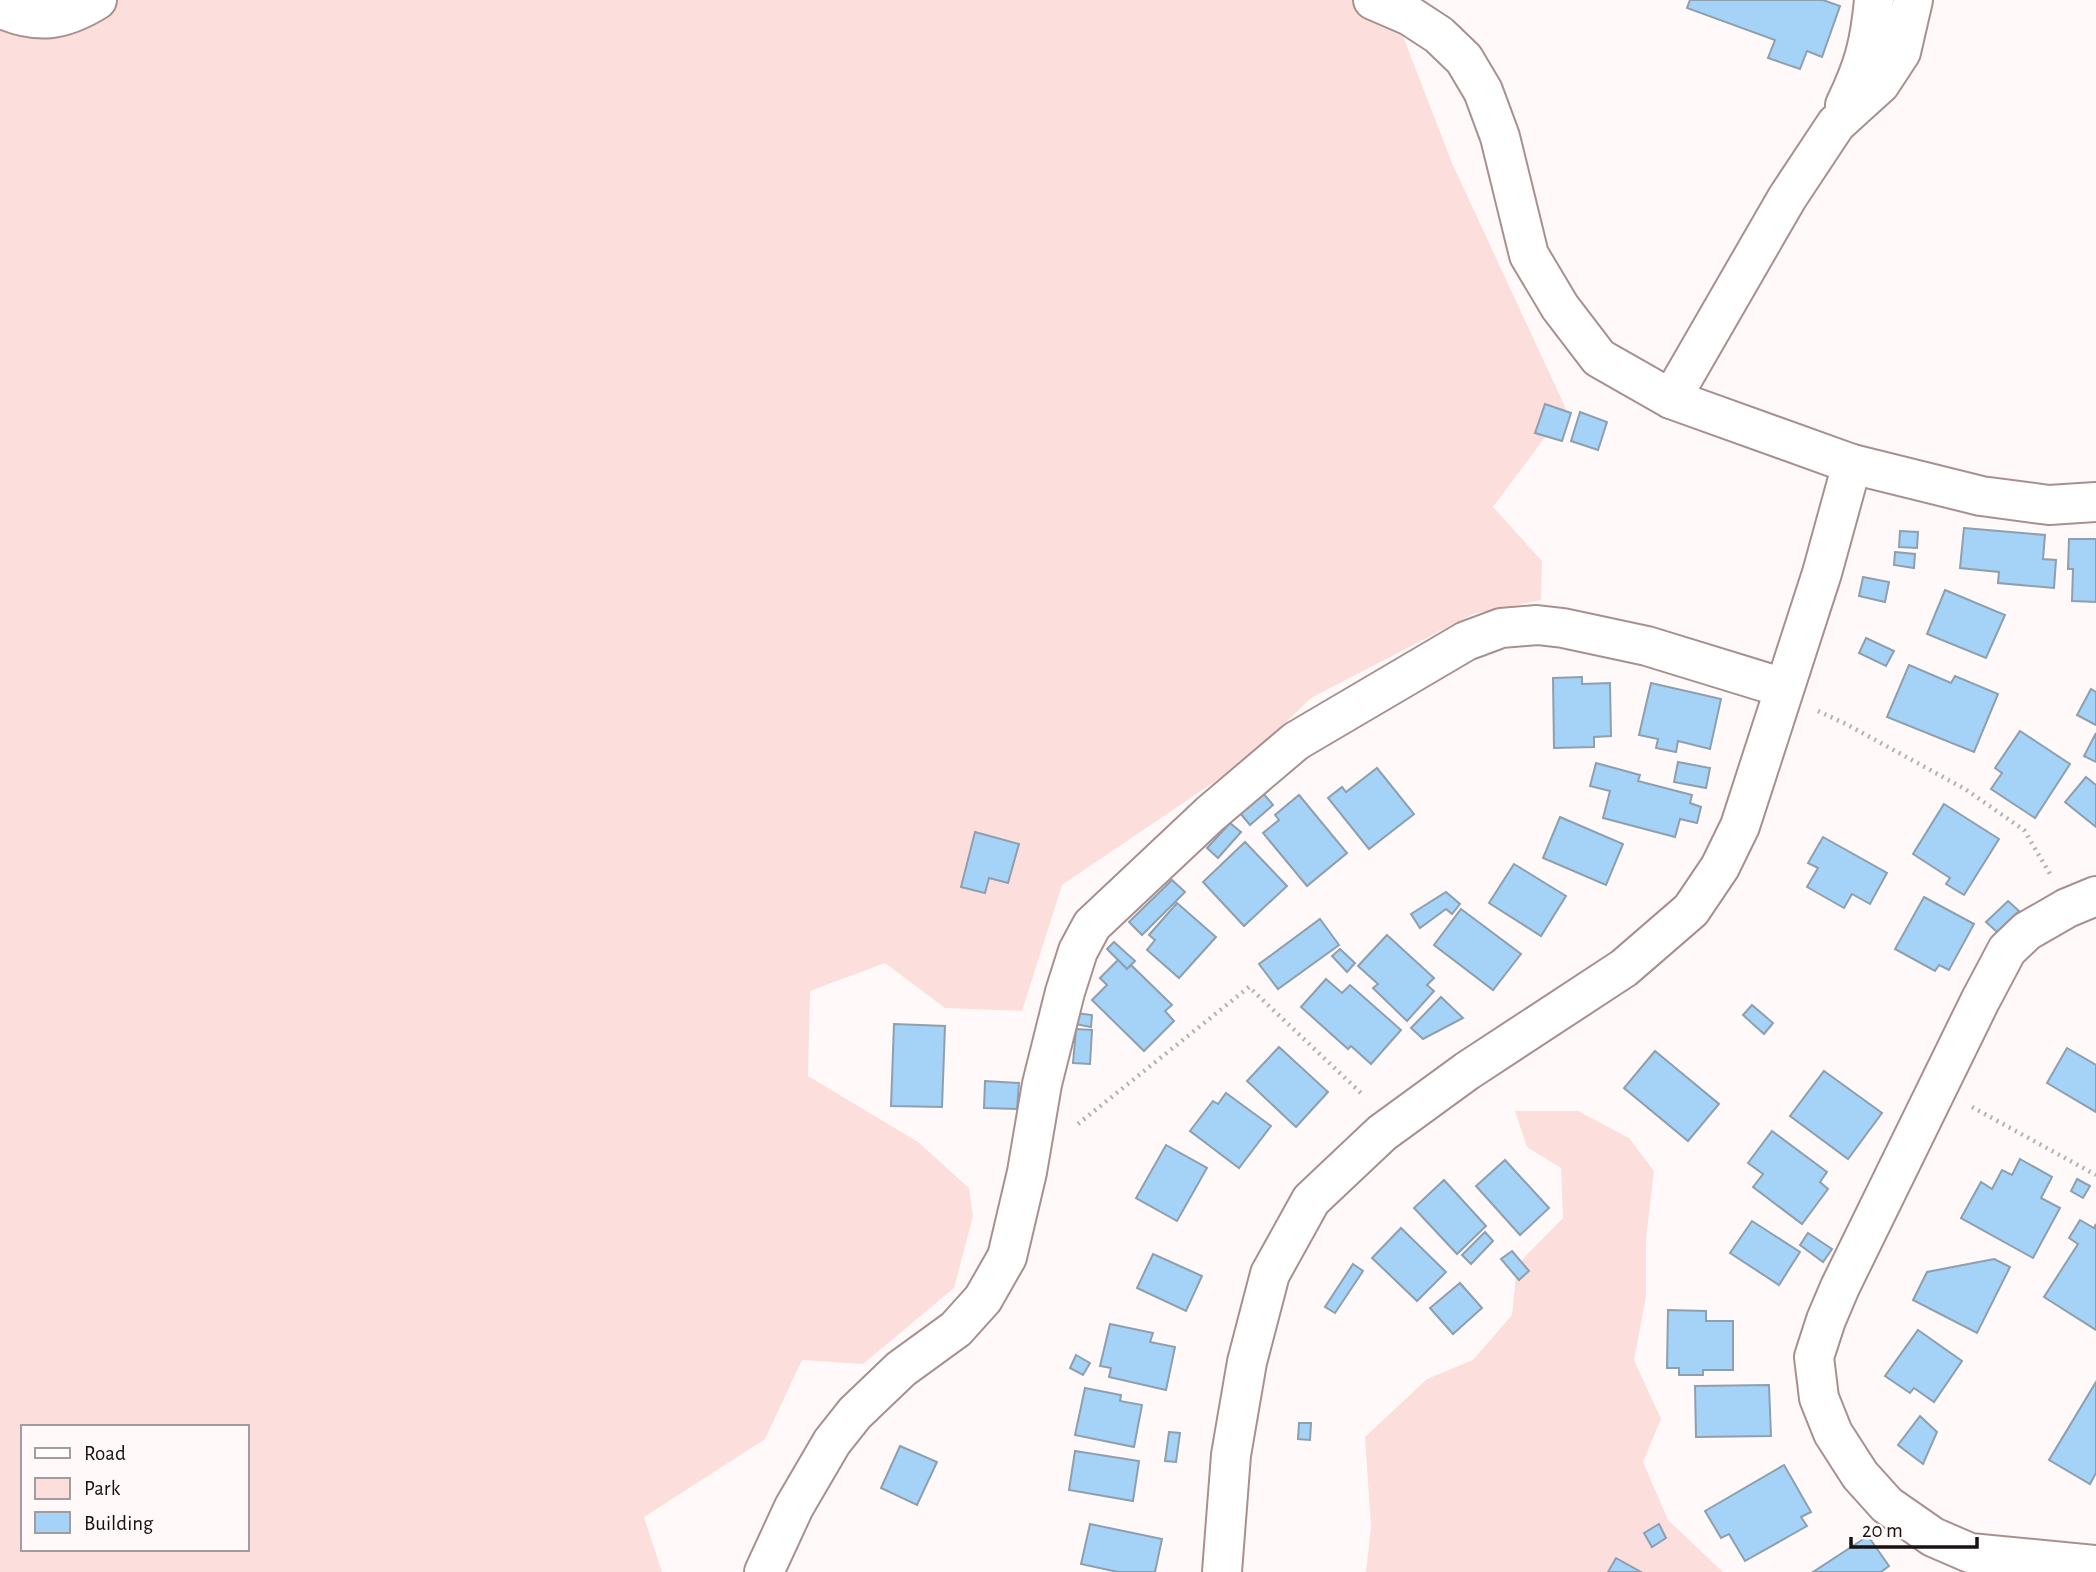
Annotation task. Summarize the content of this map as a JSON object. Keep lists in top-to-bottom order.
{
  "legend": ["Road", "Park", "Building"],
  "scale_bar": "20 m"
}
